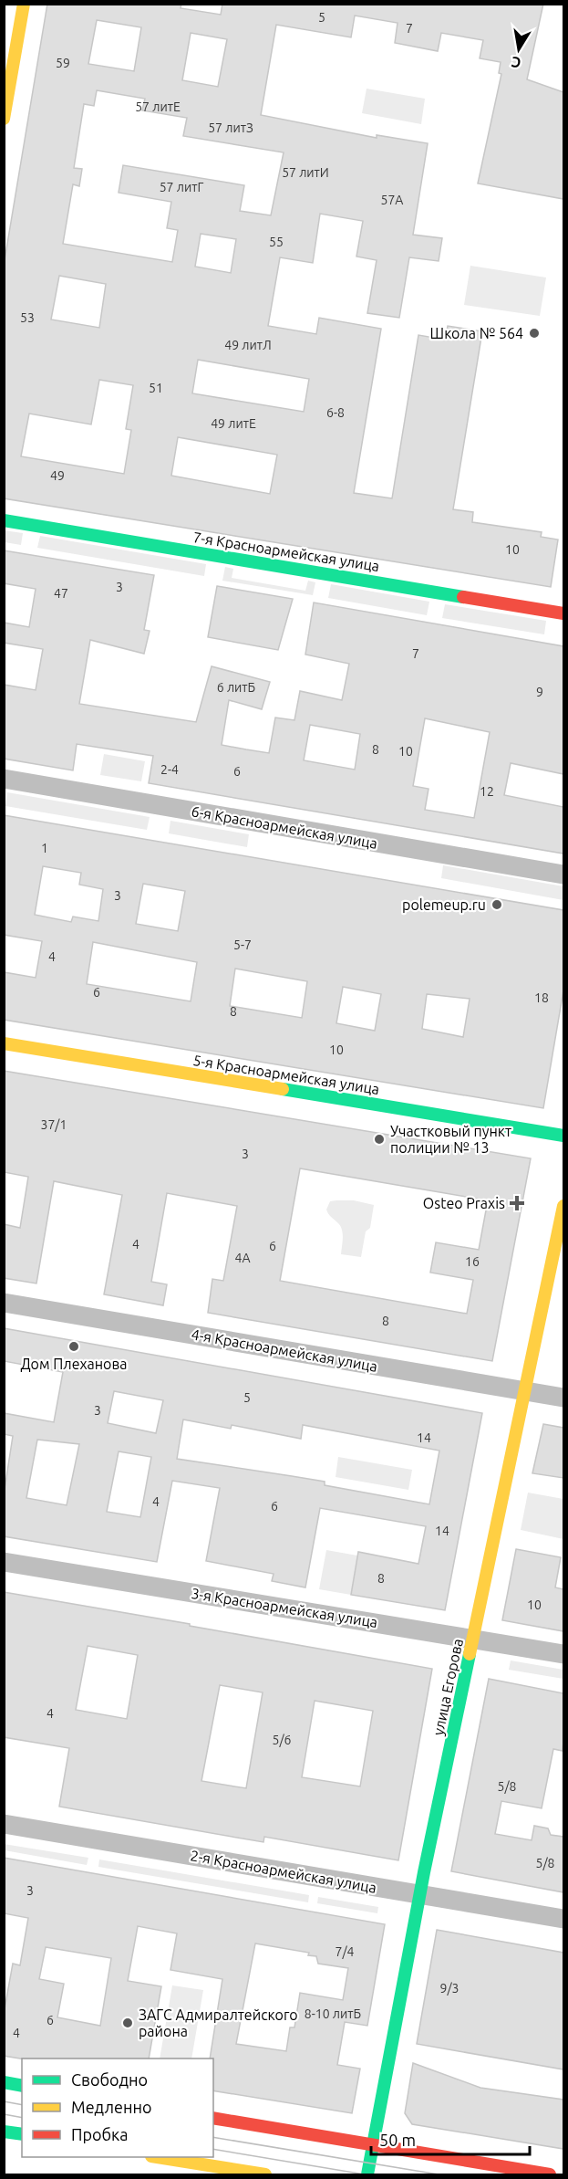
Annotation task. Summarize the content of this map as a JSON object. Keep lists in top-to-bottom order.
{
  "streets": {
    "street": [
      "7-я Красноармейская улица",
      "6-я Красноармейская улица",
      "5-я Красноармейская улица",
      "4-я Красноармейская улица",
      "3-я Красноармейская улица",
      "улица Егорова",
      "2-я Красноармейская улица"
    ]
  },
  "crossings": [
    ["4-я Красноармейская улица", "улица Егорова"],
    ["3-я Красноармейская улица", "улица Егорова"],
    ["улица Егорова", "2-я Красноармейская улица"]
  ],
  "places": {
    "other": [
      "Школа № 564",
      "polemeup.ru",
      "Участковый пункт полиции № 13",
      "Дом Плеханова",
      "ЗАГС Адмиралтейского района"
    ],
    "health": ["Osteo Praxis"]
  },
  "house_numbers": [
    "5",
    "7",
    "59",
    "57 литЕ",
    "57 литЗ",
    "57 литИ",
    "57 литГ",
    "57А",
    "55",
    "53",
    "49 литЛ",
    "51",
    "6-8",
    "49 литЕ",
    "49",
    "10",
    "3",
    "47",
    "7",
    "6 литБ",
    "9",
    "8",
    "10",
    "2-4",
    "6",
    "12",
    "1",
    "3",
    "5-7",
    "4",
    "6",
    "18",
    "8",
    "10",
    "37/1",
    "3",
    "4",
    "6",
    "4А",
    "16",
    "8",
    "5",
    "3",
    "14",
    "4",
    "6",
    "14",
    "8",
    "10",
    "4",
    "5/6",
    "5/8",
    "5/8",
    "3",
    "7/4",
    "9/3",
    "8-10 литБ",
    "6",
    "4"
  ],
  "legend": ["Свободно", "Медленно", "Пробка"],
  "scale_bar": "50 m",
  "north": "bottom"
}
